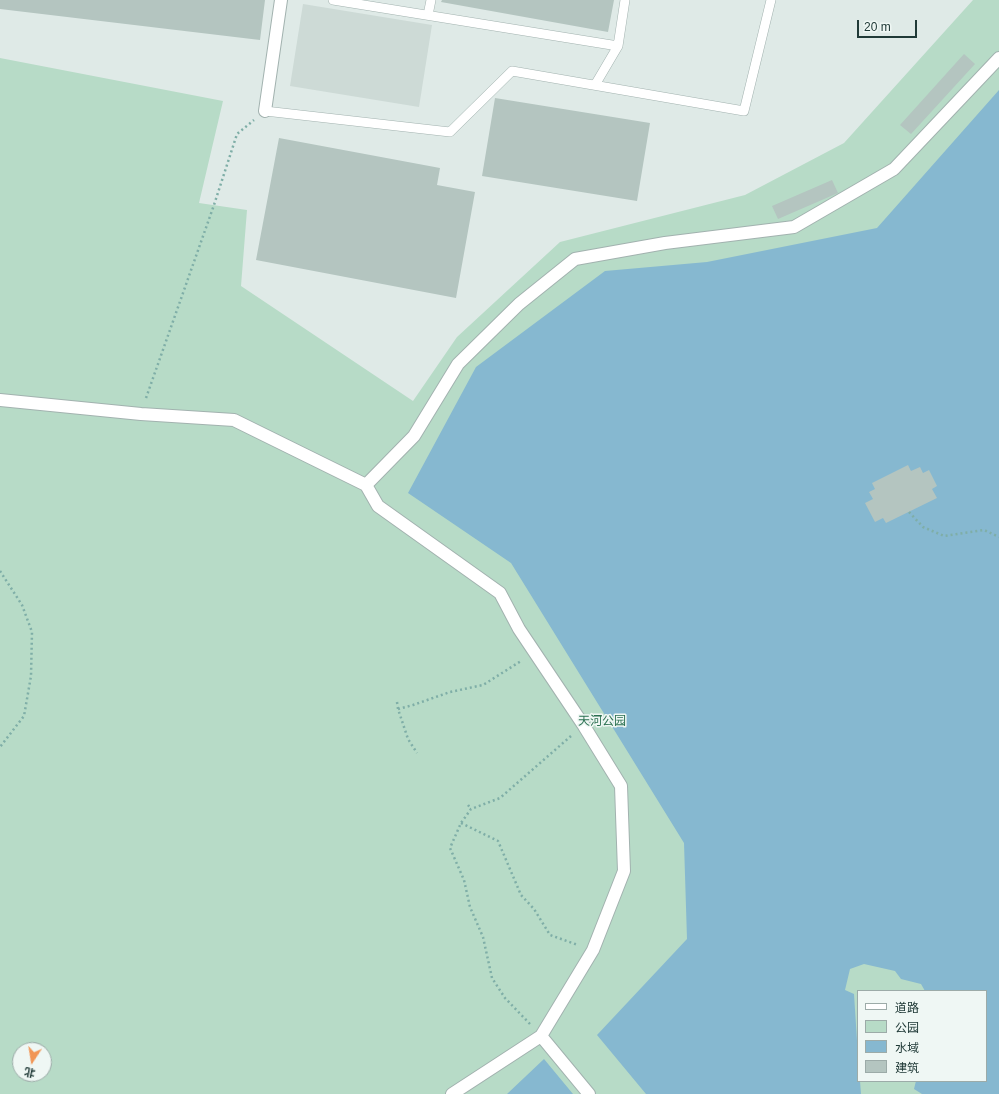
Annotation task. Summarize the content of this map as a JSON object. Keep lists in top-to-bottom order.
{
  "parks": ["天河公园"],
  "legend": [
    "道路",
    "公园",
    "水域",
    "建筑"
  ],
  "scale_bar": "20 m",
  "north": "bottom"
}
